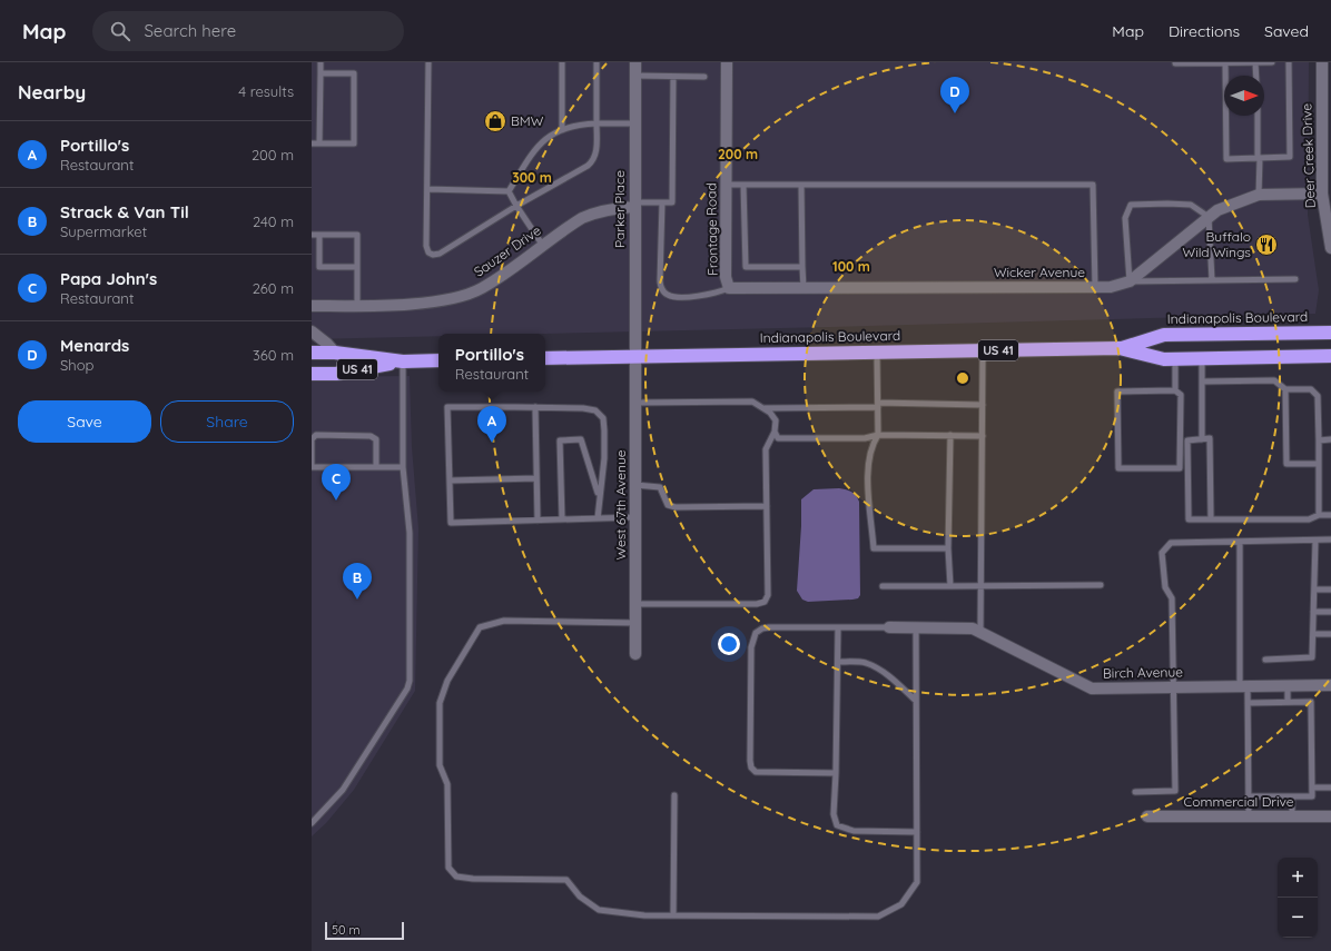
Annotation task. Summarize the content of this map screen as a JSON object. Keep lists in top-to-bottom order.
{
  "streets": {
    "highway": ["Indianapolis Boulevard", "US 41"],
    "street": [
      "Deer Creek Drive",
      "Parker Place",
      "Frontage Road",
      "Sauzer Drive",
      "Wicker Avenue",
      "West 67th Avenue",
      "Birch Avenue",
      "Commercial Drive"
    ]
  },
  "crossings": [
    ["Deer Creek Drive", "Wicker Avenue"],
    ["Parker Place", "Sauzer Drive"],
    ["Parker Place", "Indianapolis Boulevard"],
    ["Parker Place", "West 67th Avenue"],
    ["Frontage Road", "Wicker Avenue"],
    ["Indianapolis Boulevard", "West 67th Avenue"]
  ],
  "places": {
    "shop": ["BMW"],
    "restaurant": ["Buffalo Wild Wings"]
  },
  "scale_bar": "50 m",
  "north": "right",
  "page": {
    "header": "Map",
    "search": "Search here",
    "nav": ["Map", "Directions", "Saved"],
    "heading": ["Nearby", "4 results"],
    "pins": [
      "D",
      "A",
      "C",
      "B"
    ],
    "list": [
      {
        "mark": "A",
        "name": "Portillo's",
        "note": "Restaurant",
        "value": "200 m"
      },
      {
        "mark": "B",
        "name": "Strack & Van Til",
        "note": "Supermarket",
        "value": "240 m"
      },
      {
        "mark": "C",
        "name": "Papa John's",
        "note": "Restaurant",
        "value": "260 m"
      },
      {
        "mark": "D",
        "name": "Menards",
        "note": "Shop",
        "value": "360 m"
      }
    ],
    "popup": ["Portillo's", "Restaurant"],
    "buttons": ["Save", "Share"],
    "map_buttons": ["+", "−"],
    "scale": "50 m"
  },
  "rings": ["200 m", "300 m", "100 m"]
}
